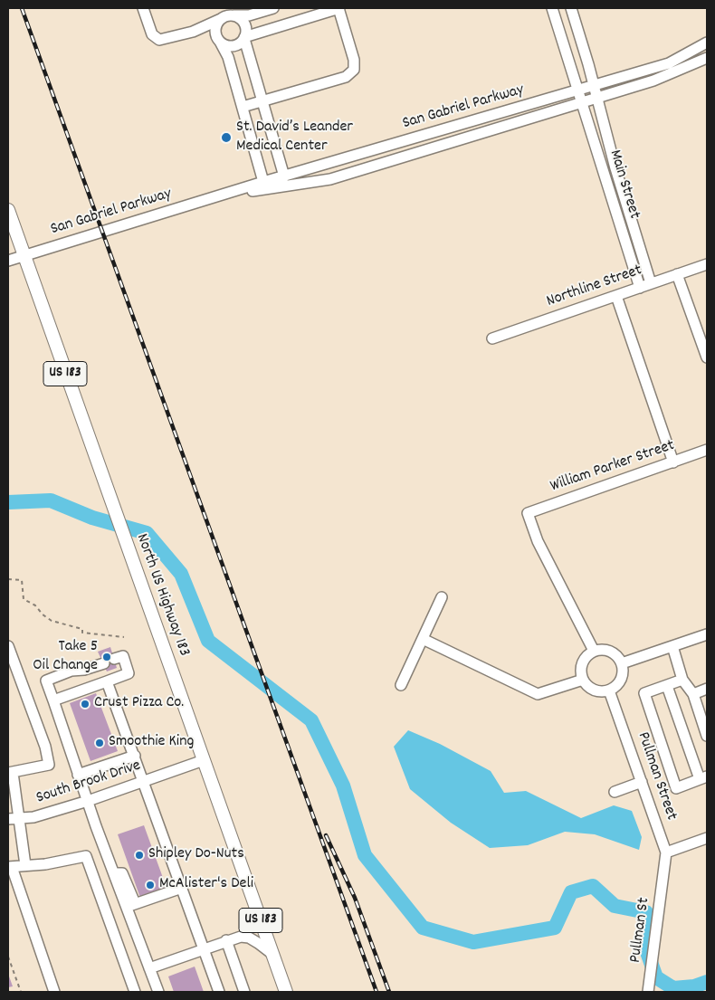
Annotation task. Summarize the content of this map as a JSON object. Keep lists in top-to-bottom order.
{
  "streets": {
    "main road": ["US 183", "North US Highway 183"],
    "street": [
      "San Gabriel Parkway",
      "Main Street",
      "Northline Street",
      "William Parker Street",
      "Pullman Street",
      "South Brook Drive",
      "Pullman St"
    ]
  },
  "crossings": [
    ["San Gabriel Parkway", "Main Street"],
    ["San Gabriel Parkway", "North US Highway 183"],
    ["Main Street", "Northline Street"],
    ["William Parker Street", "Pullman Street"],
    ["North US Highway 183", "South Brook Drive"],
    ["Pullman Street", "Pullman St"]
  ],
  "places": [
    "St. David’s Leander Medical Center",
    "Take 5 Oil Change",
    "Crust Pizza Co.",
    "Smoothie King",
    "Shipley Do-Nuts",
    "McAlister's Deli"
  ]
}
